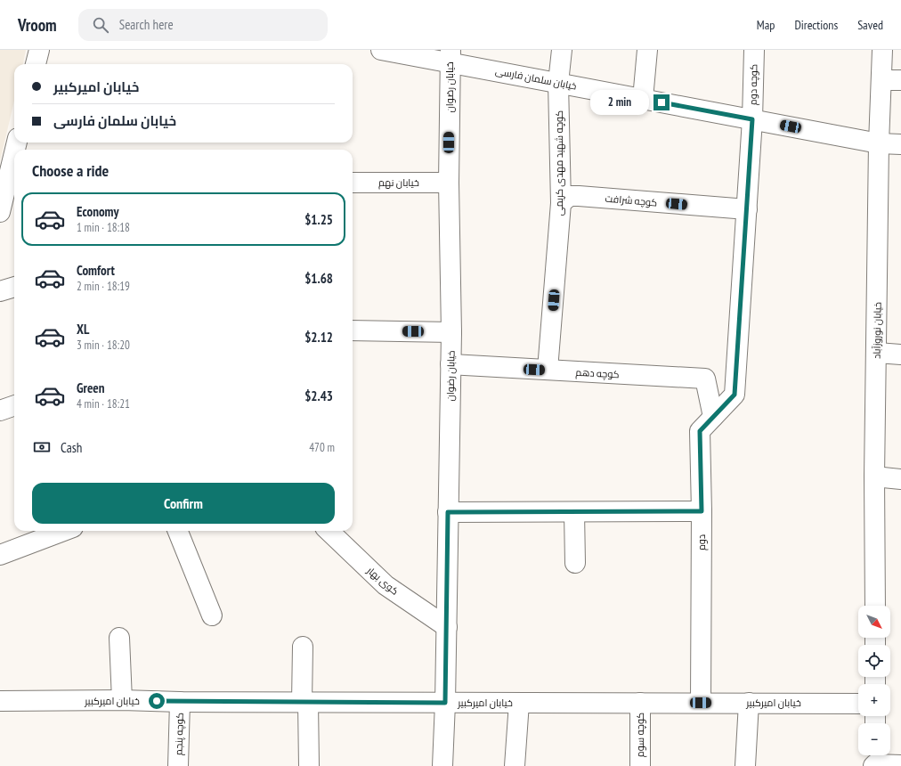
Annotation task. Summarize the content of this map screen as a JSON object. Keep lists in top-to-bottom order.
{
  "streets": {
    "street": [
      "خیابان سلمان فارسی",
      "کوچه دوم",
      "خیابان رضوان",
      "کوچه شهید مهدی کریمی",
      "خیابان نهم",
      "کوچه شرافت",
      "خیابان نوروزآباد",
      "کوچه دهم",
      "دوم",
      "کوی بهار",
      "خیابان امیرکبیر",
      "کوچه پنجم",
      "کوچه سوم"
    ]
  },
  "crossings": [
    ["خیابان سلمان فارسی", "کوچه دوم"],
    ["خیابان سلمان فارسی", "خیابان رضوان"],
    ["خیابان سلمان فارسی", "کوچه شهید مهدی کریمی"],
    ["خیابان سلمان فارسی", "خیابان نوروزآباد"],
    ["کوچه دوم", "کوچه شرافت"],
    ["کوچه دوم", "دوم"],
    ["خیابان رضوان", "خیابان نهم"],
    ["خیابان رضوان", "کوچه دهم"],
    ["خیابان رضوان", "کوی بهار"],
    ["خیابان رضوان", "خیابان امیرکبیر"],
    ["کوچه شهید مهدی کریمی", "کوچه شرافت"],
    ["کوچه شهید مهدی کریمی", "کوچه دهم"],
    ["کوچه دهم", "دوم"],
    ["دوم", "خیابان امیرکبیر"],
    ["خیابان امیرکبیر", "کوچه پنجم"],
    ["خیابان امیرکبیر", "کوچه سوم"]
  ],
  "north": "bottom right",
  "page": {
    "header": "Vroom",
    "search": "Search here",
    "nav": ["Map", "Directions", "Saved"],
    "banner": ["خیابان امیرکبیر", "خیابان سلمان فارسی"],
    "bubble": "2 min",
    "heading": "Choose a ride",
    "list": [
      {
        "name": "Economy",
        "note": "1 min · 18:18",
        "value": "$1.25"
      },
      {
        "name": "Comfort",
        "note": "2 min · 18:19",
        "value": "$1.68"
      },
      {
        "name": "XL",
        "note": "3 min · 18:20",
        "value": "$2.12"
      },
      {
        "name": "Green",
        "note": "4 min · 18:21",
        "value": "$2.43"
      }
    ],
    "pay": ["Cash", "470 m"],
    "buttons": "Confirm",
    "map_buttons": ["+", "−"]
  }
}
